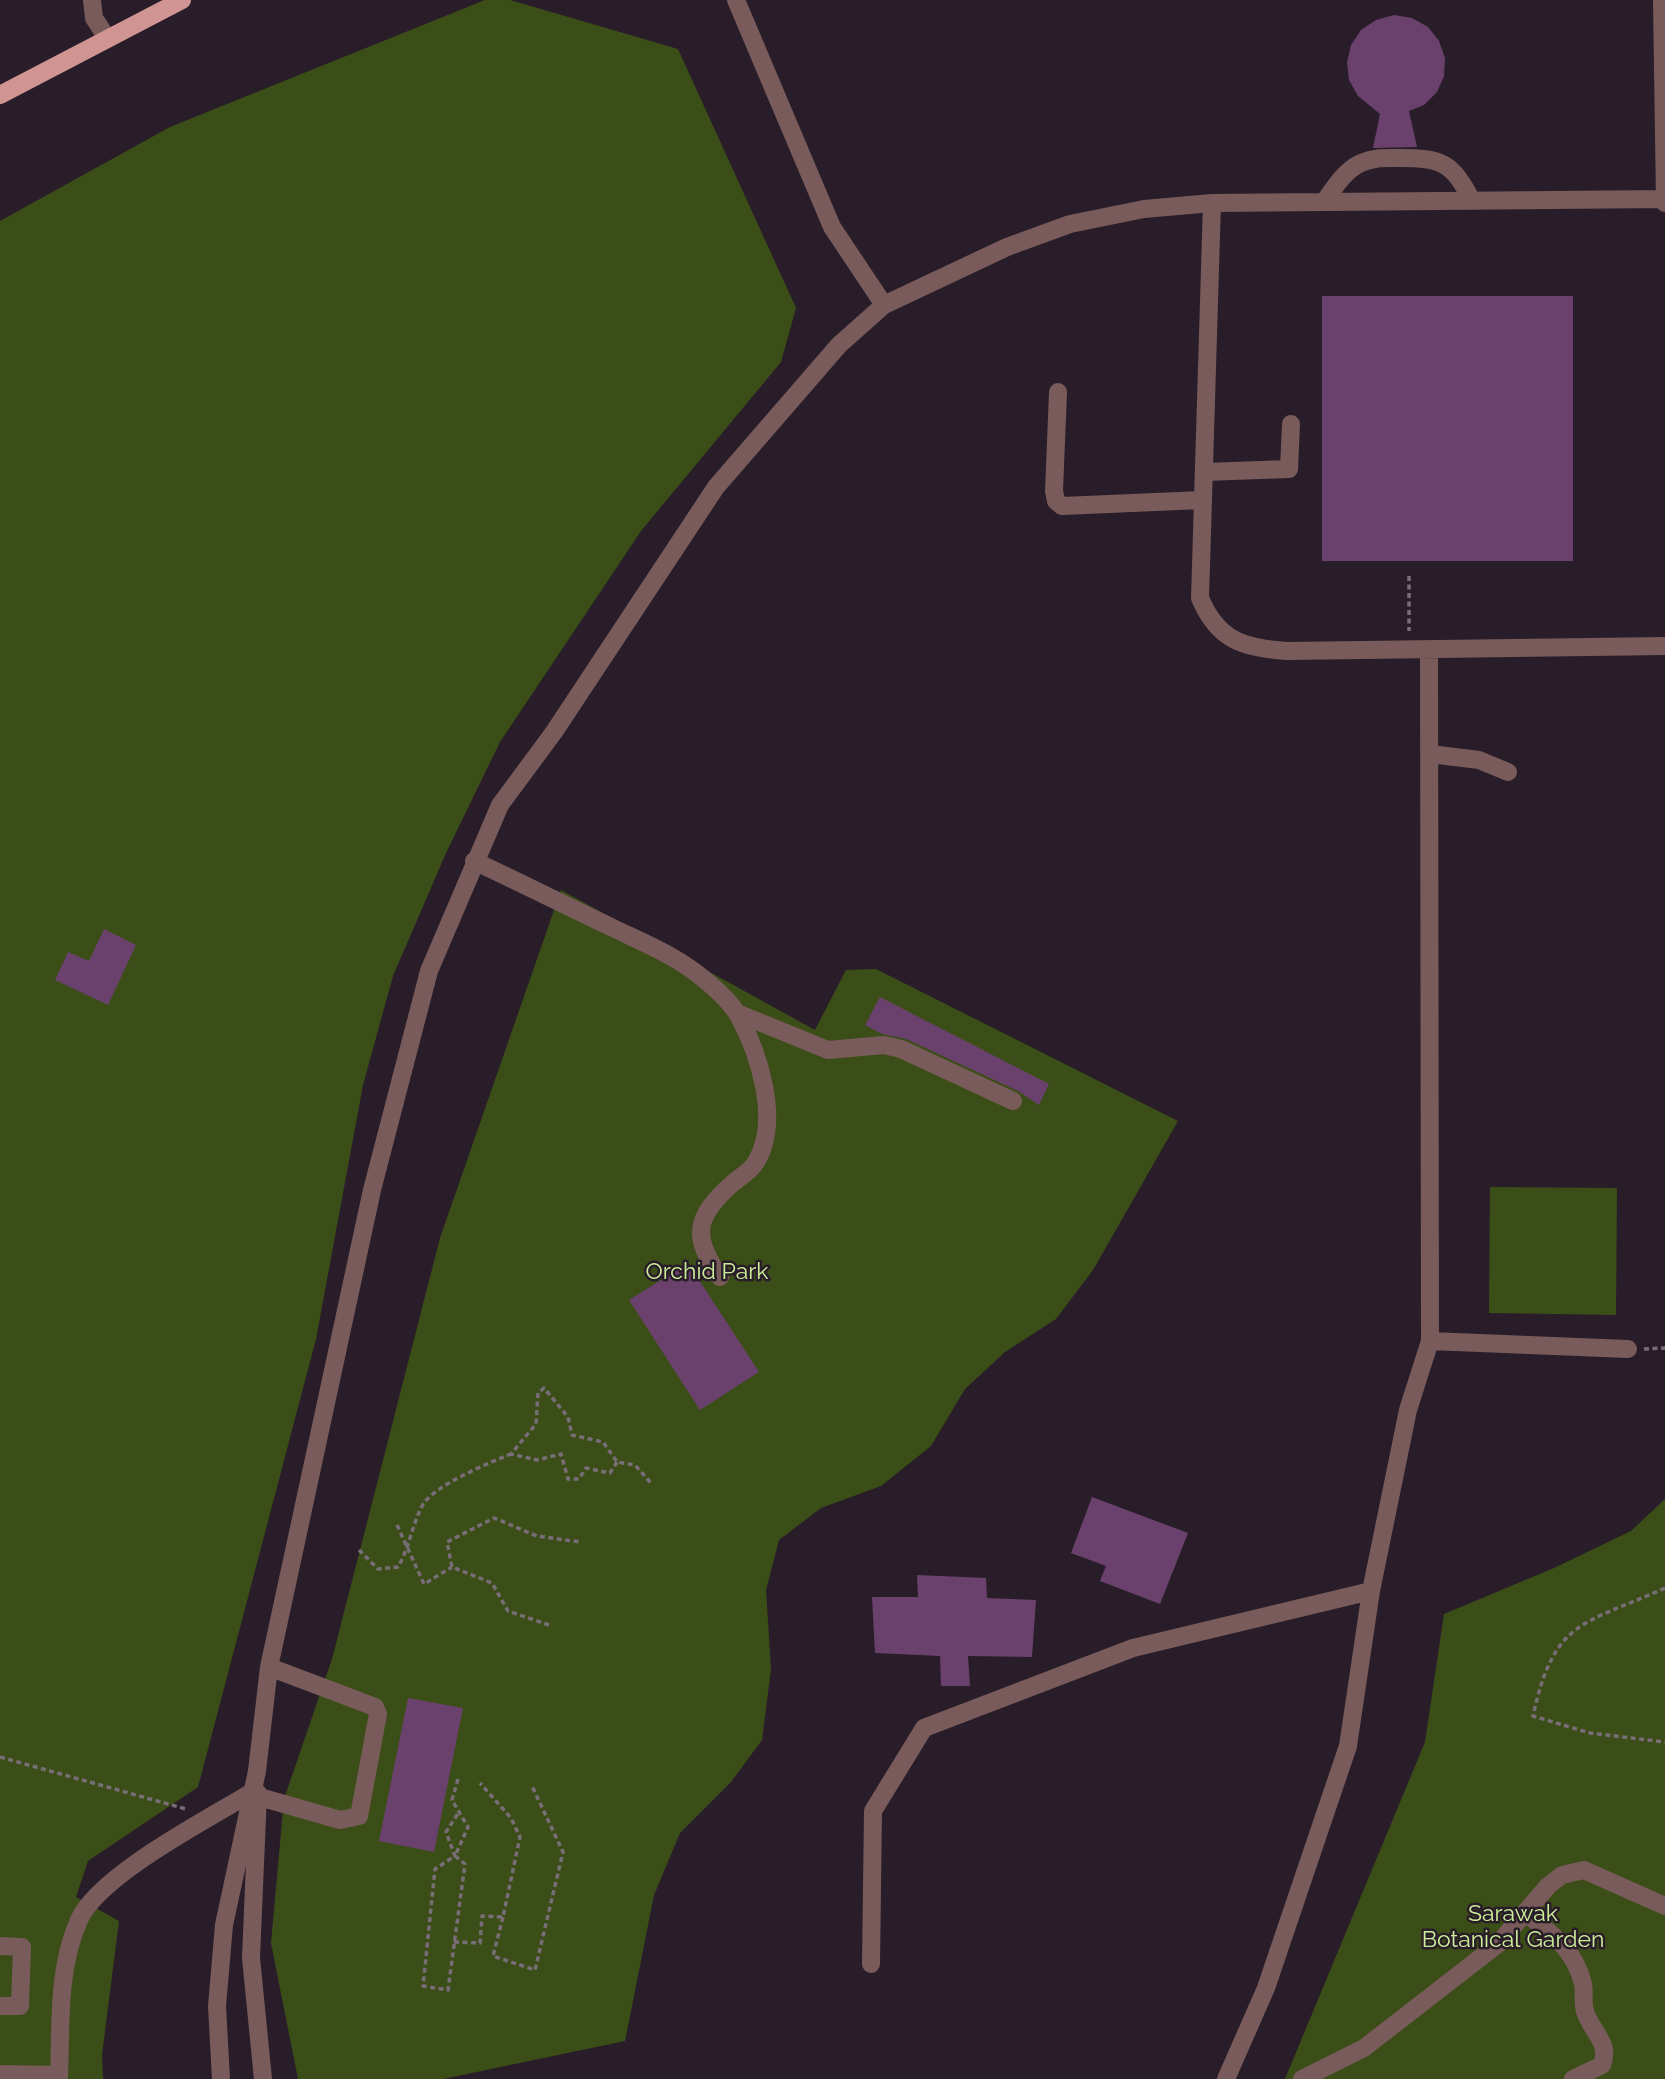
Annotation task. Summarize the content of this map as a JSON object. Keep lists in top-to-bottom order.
{
  "parks": ["Orchid Park", "Sarawak Botanical Garden"]
}
